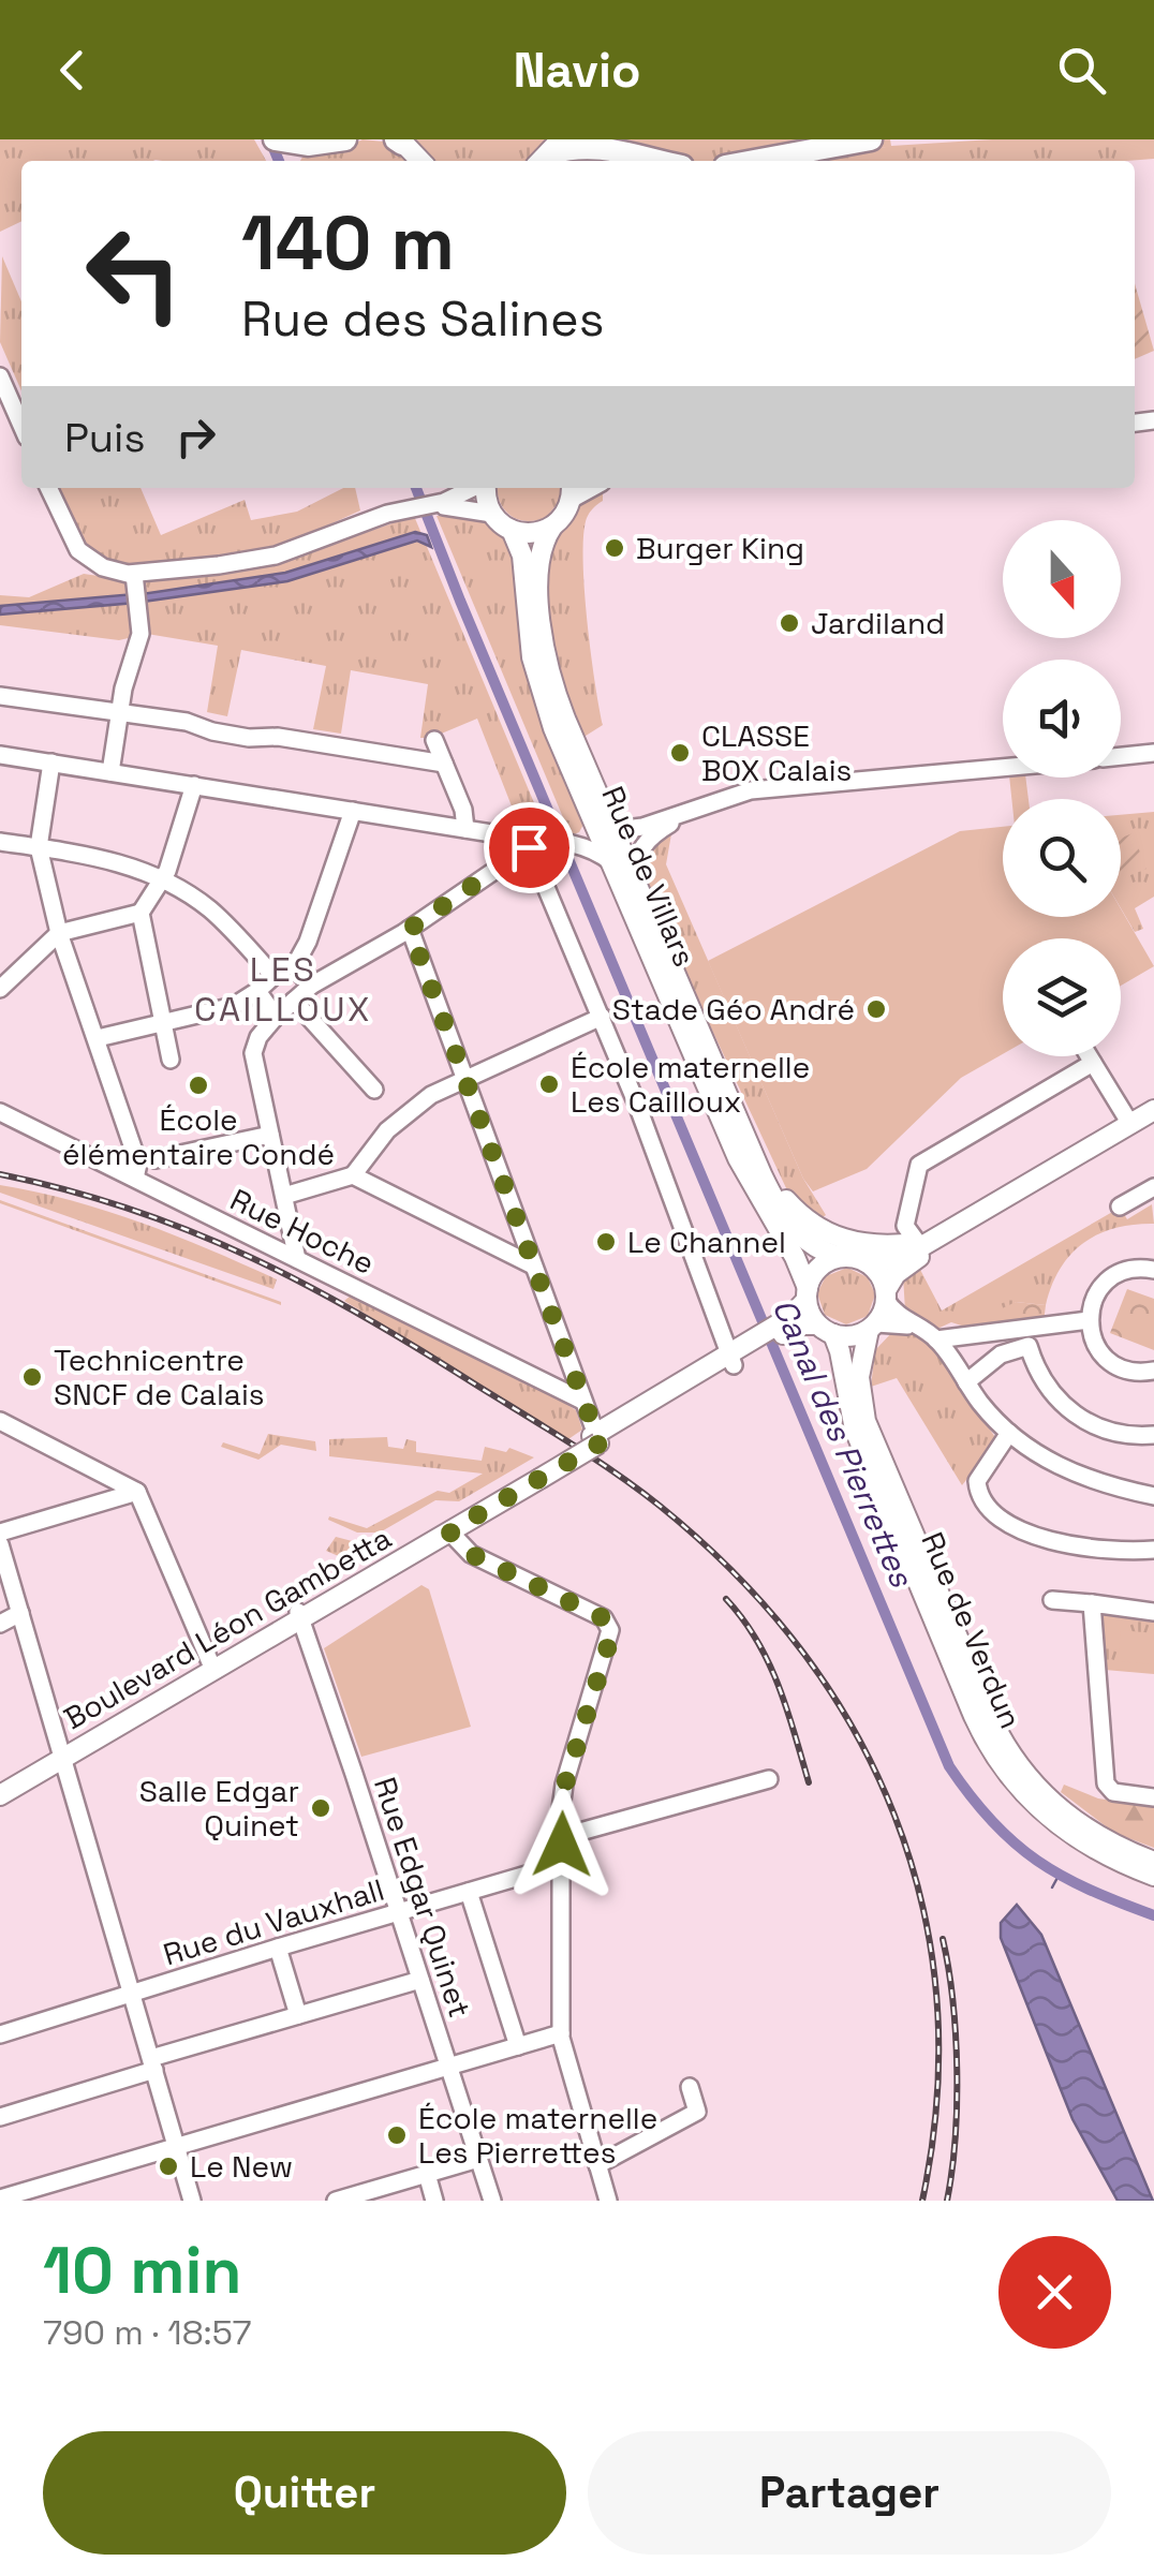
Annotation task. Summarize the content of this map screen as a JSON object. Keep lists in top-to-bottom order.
{
  "streets": {
    "main road": ["Rue de Villars", "Boulevard Léon Gambetta", "Rue de Verdun"],
    "street": ["Rue Hoche", "Rue Edgar Quinet", "Rue du Vauxhall"]
  },
  "crossings": [
    ["Rue de Villars", "Rue de Verdun"],
    ["Boulevard Léon Gambetta", "Rue Edgar Quinet"],
    ["Rue Edgar Quinet", "Rue du Vauxhall"]
  ],
  "districts": ["LES CAILLOUX"],
  "water": ["Canal des Pierrettes"],
  "places": [
    "Burger King",
    "Jardiland",
    "CLASSE BOX Calais",
    "Stade Géo André",
    "École maternelle Les Cailloux",
    "École élémentaire Condé",
    "Le Channel",
    "Technicentre SNCF de Calais",
    "Salle Edgar Quinet",
    "École maternelle Les Pierrettes",
    "Le New"
  ],
  "north": "bottom",
  "page": {
    "header": "Navio",
    "turn": ["140 m", "Rue des Salines"],
    "then": "Puis",
    "heading": ["10 min", "790 m · 18:57"],
    "buttons": ["Quitter", "Partager"]
  }
}
